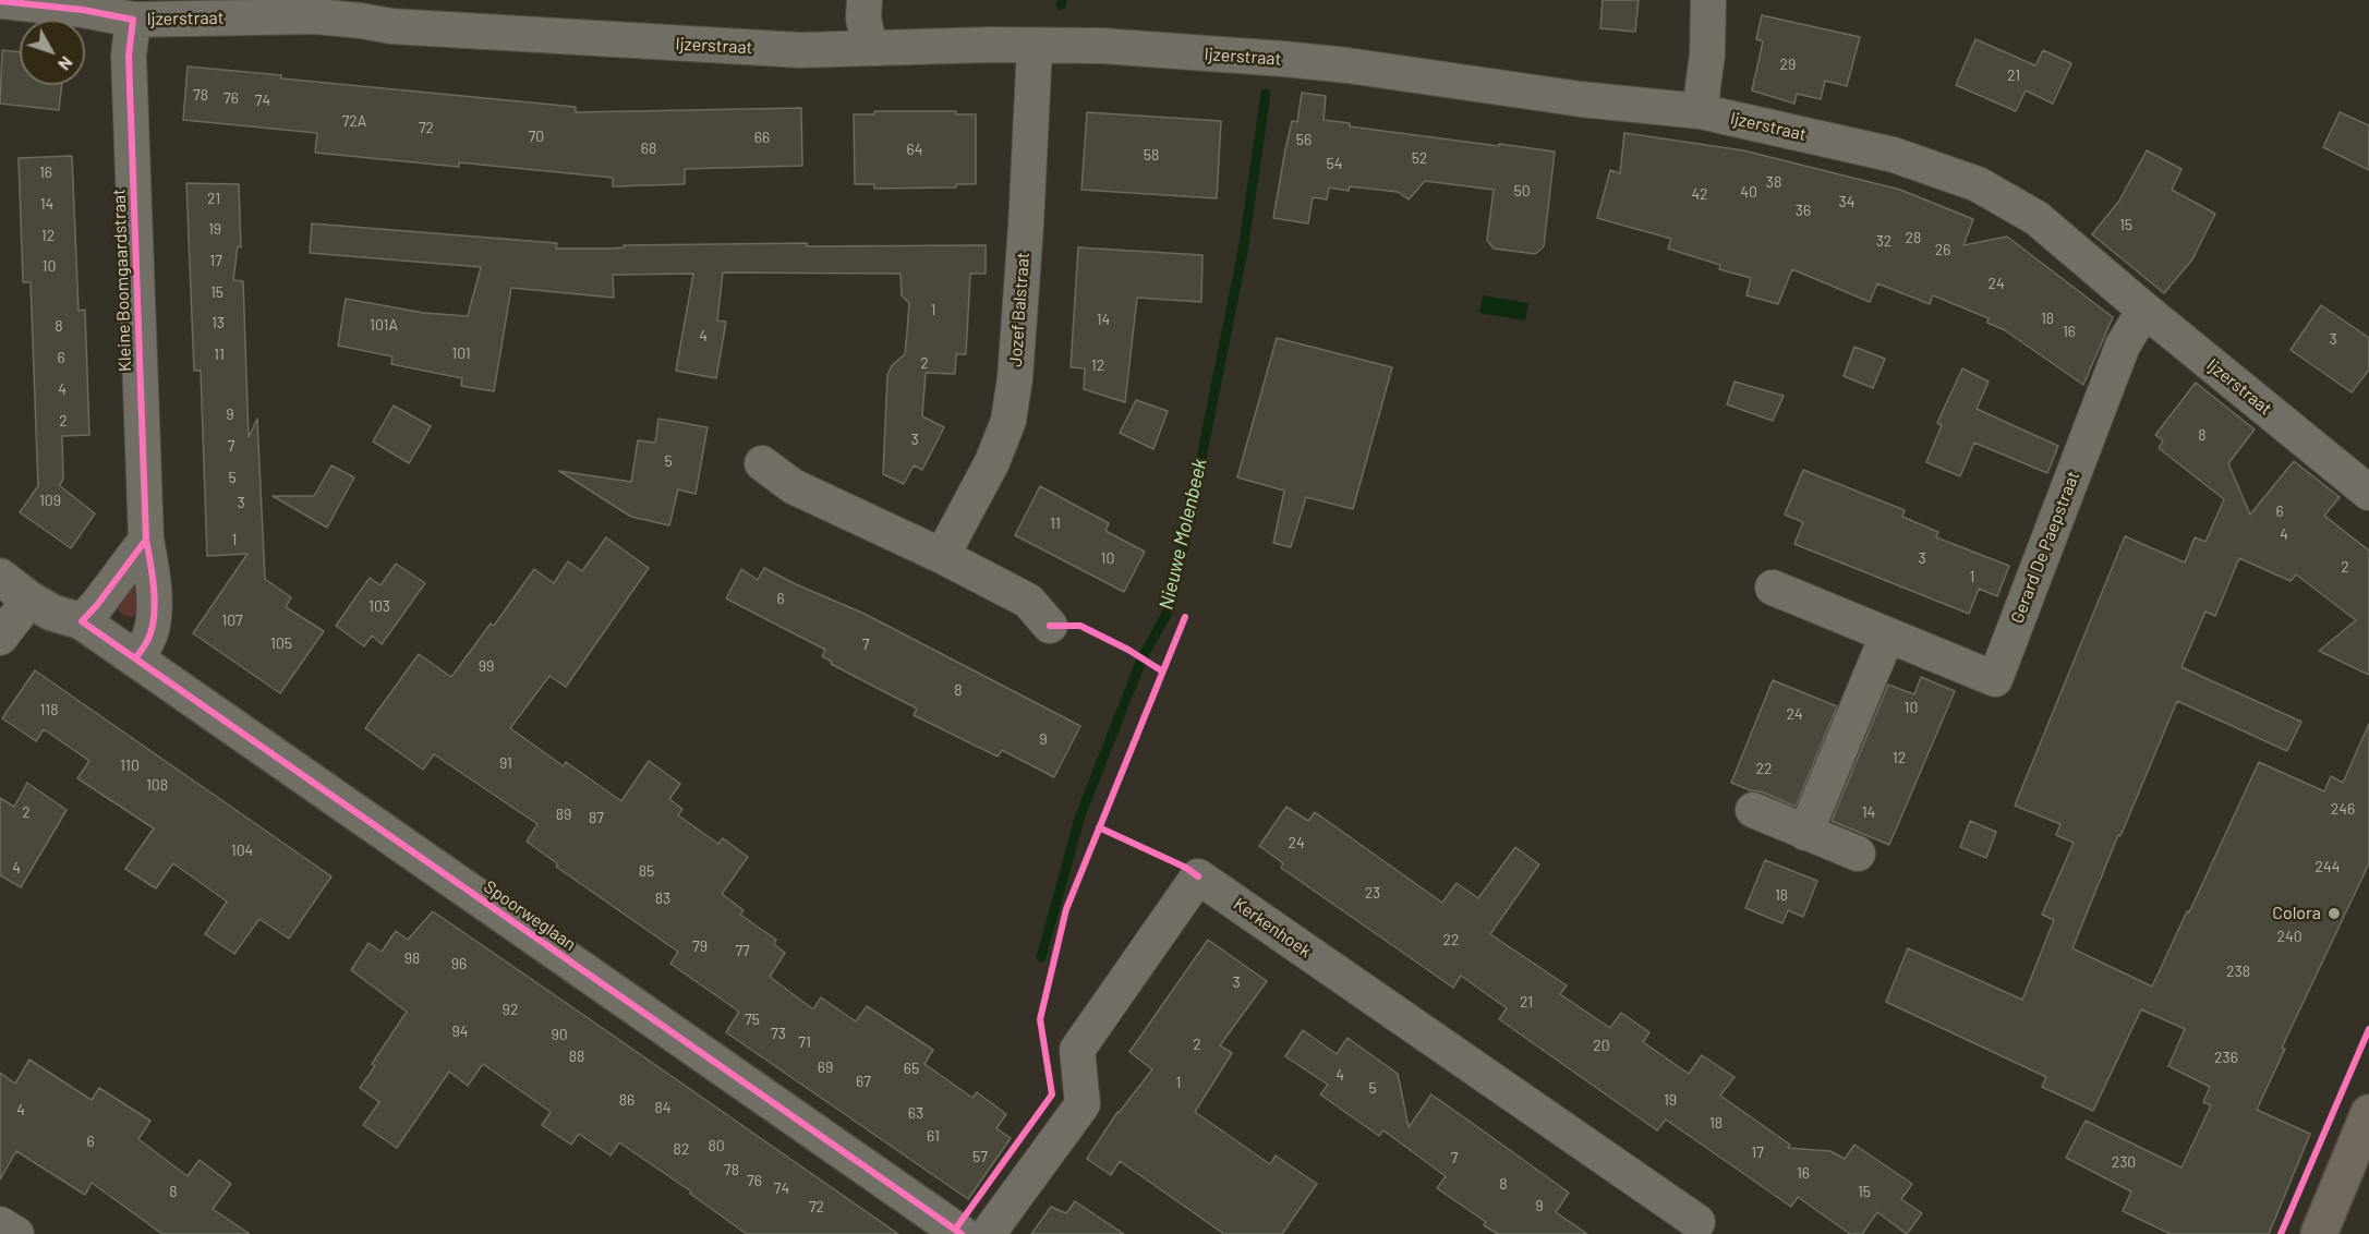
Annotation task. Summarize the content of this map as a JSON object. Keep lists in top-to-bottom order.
{
  "streets": {
    "street": [
      "Ijzerstraat",
      "Kleine Boomgaardstraat",
      "Jozef Balstraat",
      "Gerard De Paepstraat",
      "Spoorweglaan",
      "Kerkenhoek"
    ]
  },
  "crossings": [
    ["Ijzerstraat", "Kleine Boomgaardstraat"],
    ["Ijzerstraat", "Jozef Balstraat"],
    ["Ijzerstraat", "Gerard De Paepstraat"],
    ["Kleine Boomgaardstraat", "Spoorweglaan"]
  ],
  "water": ["Nieuwe Molenbeek"],
  "places": ["Colora"],
  "house_numbers": [
    "29",
    "21",
    "78",
    "76",
    "74",
    "72A",
    "72",
    "70",
    "66",
    "56",
    "68",
    "64",
    "58",
    "52",
    "54",
    "16",
    "38",
    "50",
    "40",
    "42",
    "21",
    "34",
    "14",
    "36",
    "15",
    "19",
    "12",
    "28",
    "32",
    "26",
    "17",
    "10",
    "24",
    "15",
    "1",
    "18",
    "14",
    "13",
    "101A",
    "8",
    "16",
    "4",
    "3",
    "101",
    "11",
    "6",
    "2",
    "12",
    "4",
    "9",
    "2",
    "8",
    "3",
    "7",
    "5",
    "5",
    "109",
    "3",
    "6",
    "11",
    "4",
    "1",
    "10",
    "3",
    "2",
    "1",
    "6",
    "103",
    "107",
    "105",
    "7",
    "99",
    "8",
    "10",
    "118",
    "24",
    "9",
    "12",
    "91",
    "110",
    "22",
    "108",
    "246",
    "2",
    "14",
    "89",
    "87",
    "24",
    "104",
    "244",
    "4",
    "85",
    "23",
    "18",
    "83",
    "240",
    "22",
    "79",
    "77",
    "98",
    "96",
    "238",
    "3",
    "21",
    "92",
    "75",
    "94",
    "73",
    "90",
    "71",
    "2",
    "20",
    "88",
    "236",
    "69",
    "65",
    "4",
    "67",
    "1",
    "5",
    "86",
    "19",
    "84",
    "4",
    "63",
    "18",
    "61",
    "6",
    "80",
    "82",
    "17",
    "57",
    "7",
    "230",
    "78",
    "16",
    "76",
    "8",
    "74",
    "8",
    "15",
    "9",
    "72"
  ],
  "north": "bottom right"
}
